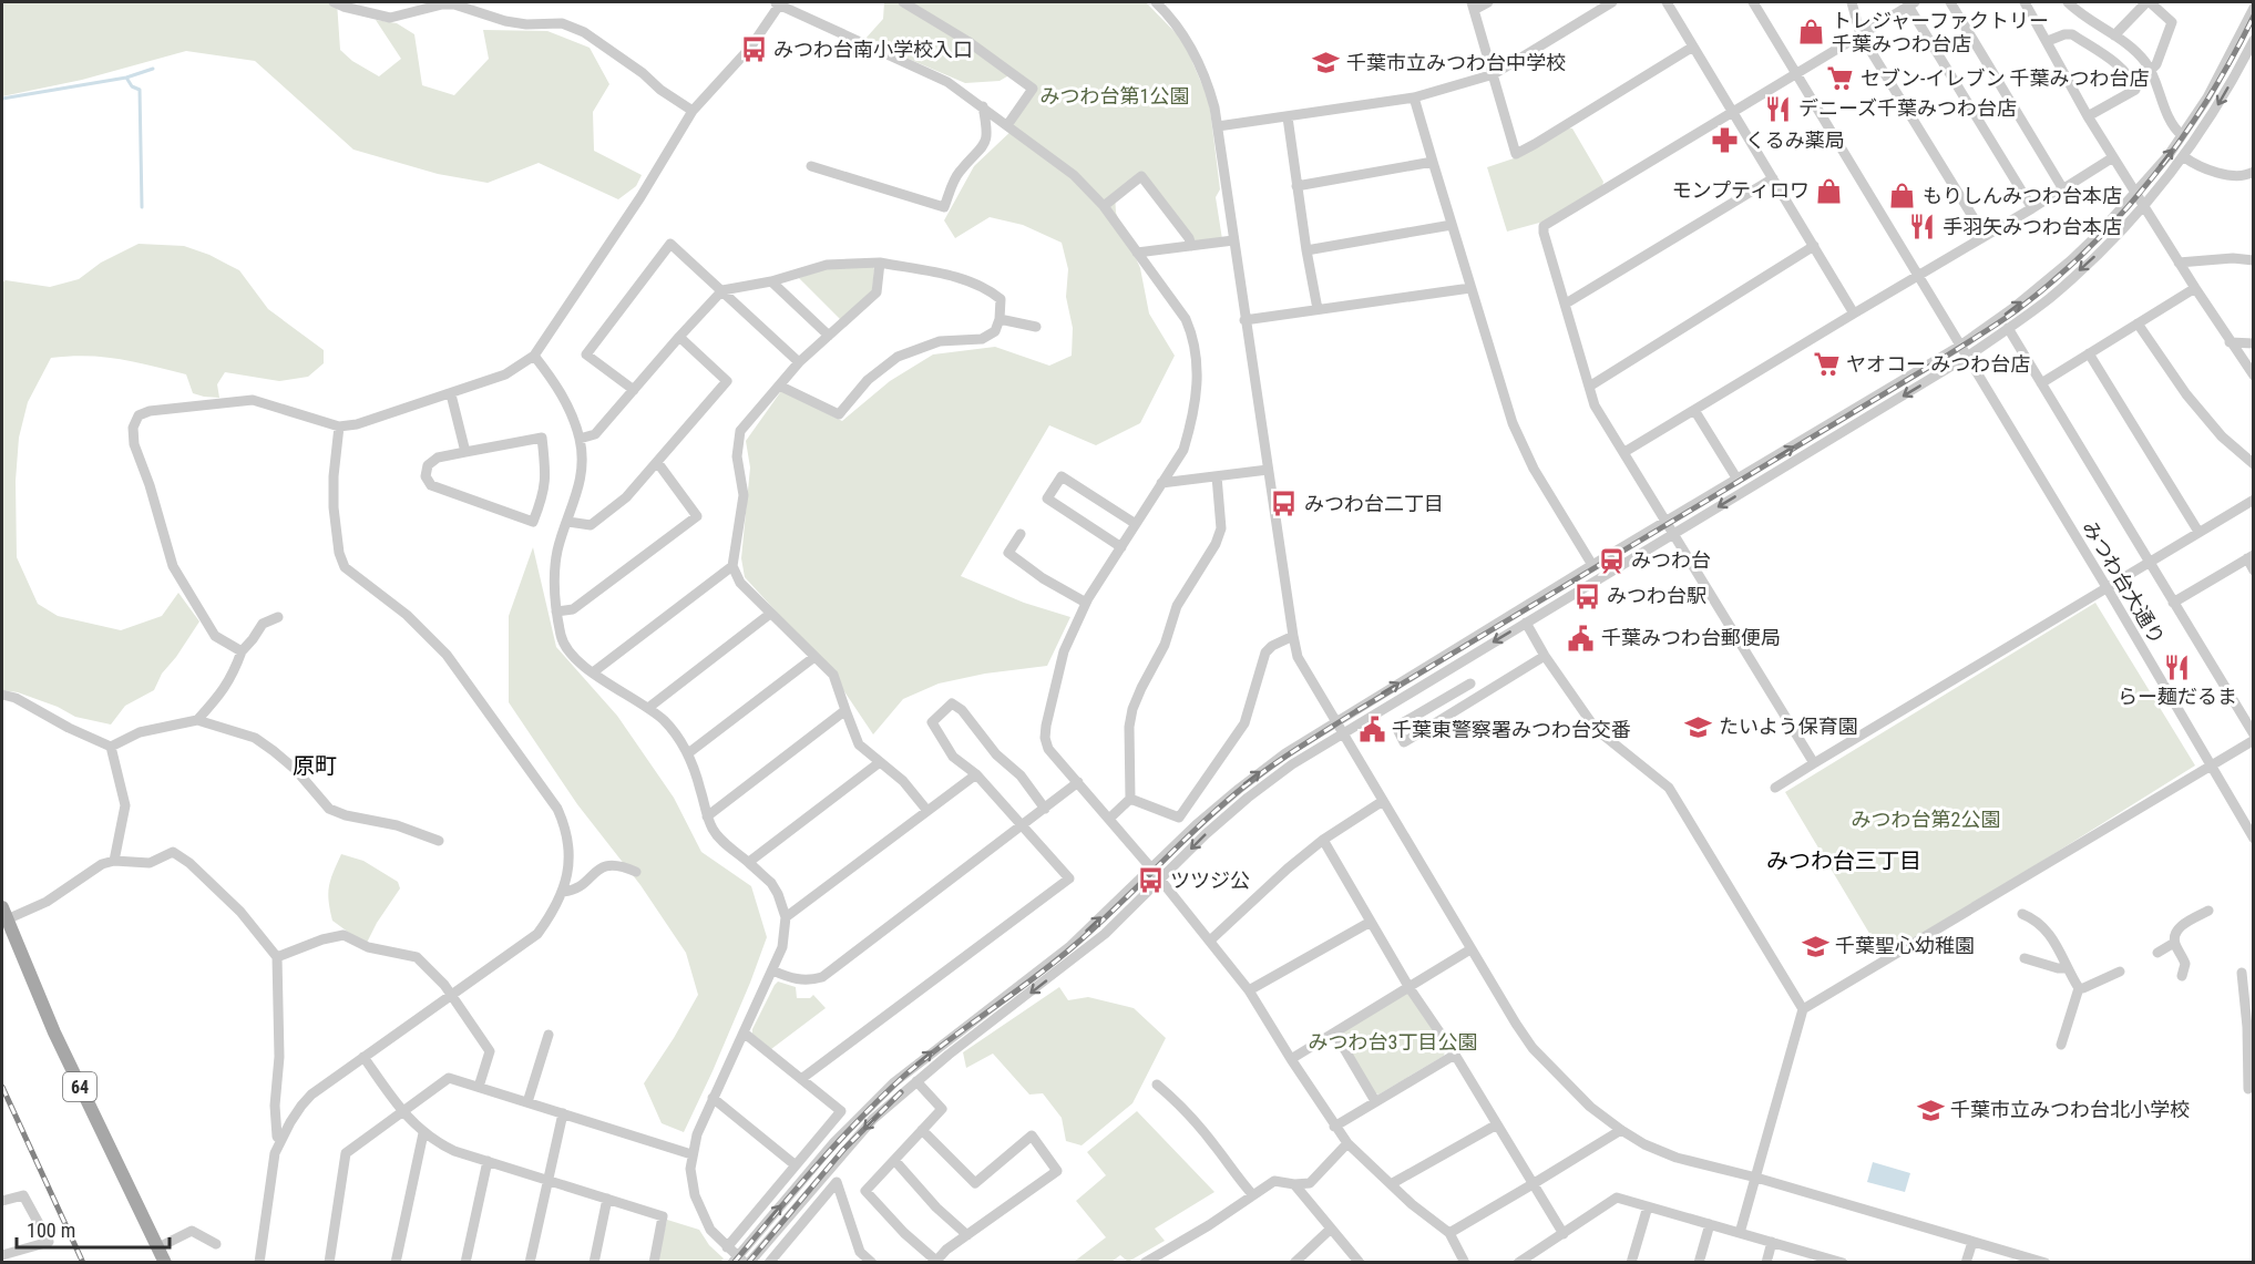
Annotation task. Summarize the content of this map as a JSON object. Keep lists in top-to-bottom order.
{
  "streets": {
    "main road": ["64"],
    "street": ["みつわ台大通り"]
  },
  "districts": ["原町", "みつわ台三丁目"],
  "parks": ["みつわ台第1公園", "みつわ台第2公園", "みつわ台3丁目公園"],
  "places": {
    "shop": ["トレジャーファクトリー 千葉みつわ台店", "モンプティロワ", "もりしんみつわ台本店"],
    "bus stop": [
      "みつわ台南小学校入口",
      "みつわ台二丁目",
      "みつわ台駅",
      "ツツジ公"
    ],
    "school or university": [
      "千葉市立みつわ台中学校",
      "たいよう保育園",
      "千葉聖心幼稚園",
      "千葉市立みつわ台北小学校"
    ],
    "supermarket": ["セブン-イレブン 千葉みつわ台店", "ヤオコー みつわ台店"],
    "restaurant": ["デニーズ千葉みつわ台店", "手羽矢みつわ台本店", "らー麺だるま"],
    "pharmacy": ["くるみ薬局"],
    "station": ["みつわ台"],
    "public building": ["千葉みつわ台郵便局", "千葉東警察署みつわ台交番"]
  },
  "scale_bar": "100 m"
}
